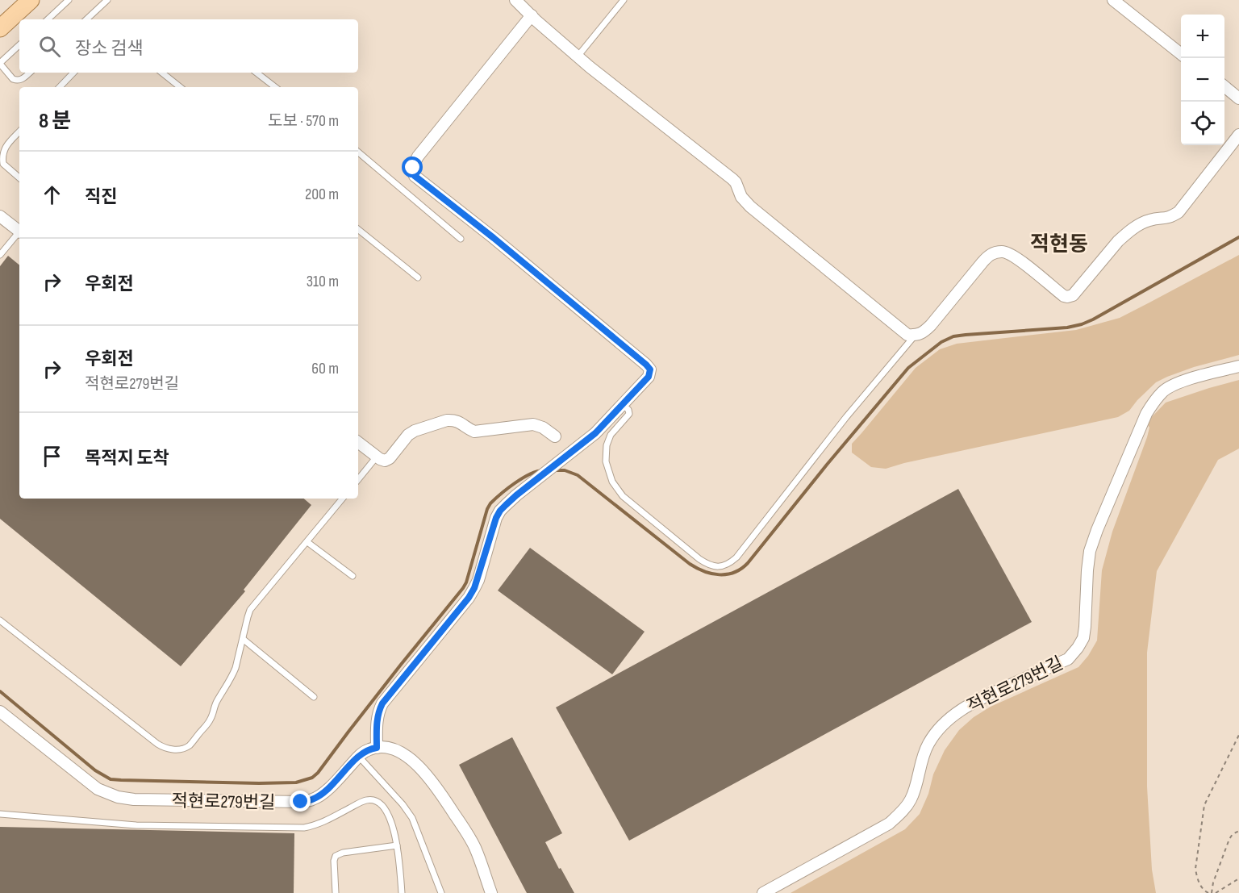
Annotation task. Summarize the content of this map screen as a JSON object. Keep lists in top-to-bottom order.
{
  "streets": {
    "street": ["적현로279번길"]
  },
  "districts": ["적현동"],
  "page": {
    "map_buttons": ["+", "−"],
    "search": "장소 검색",
    "heading": ["8 분", "도보 · 570 m"],
    "list": [
      ["직진", "200 m"],
      ["우회전", "310 m"],
      ["우회전", "적현로279번길", "60 m"],
      "목적지 도착"
    ]
  }
}
